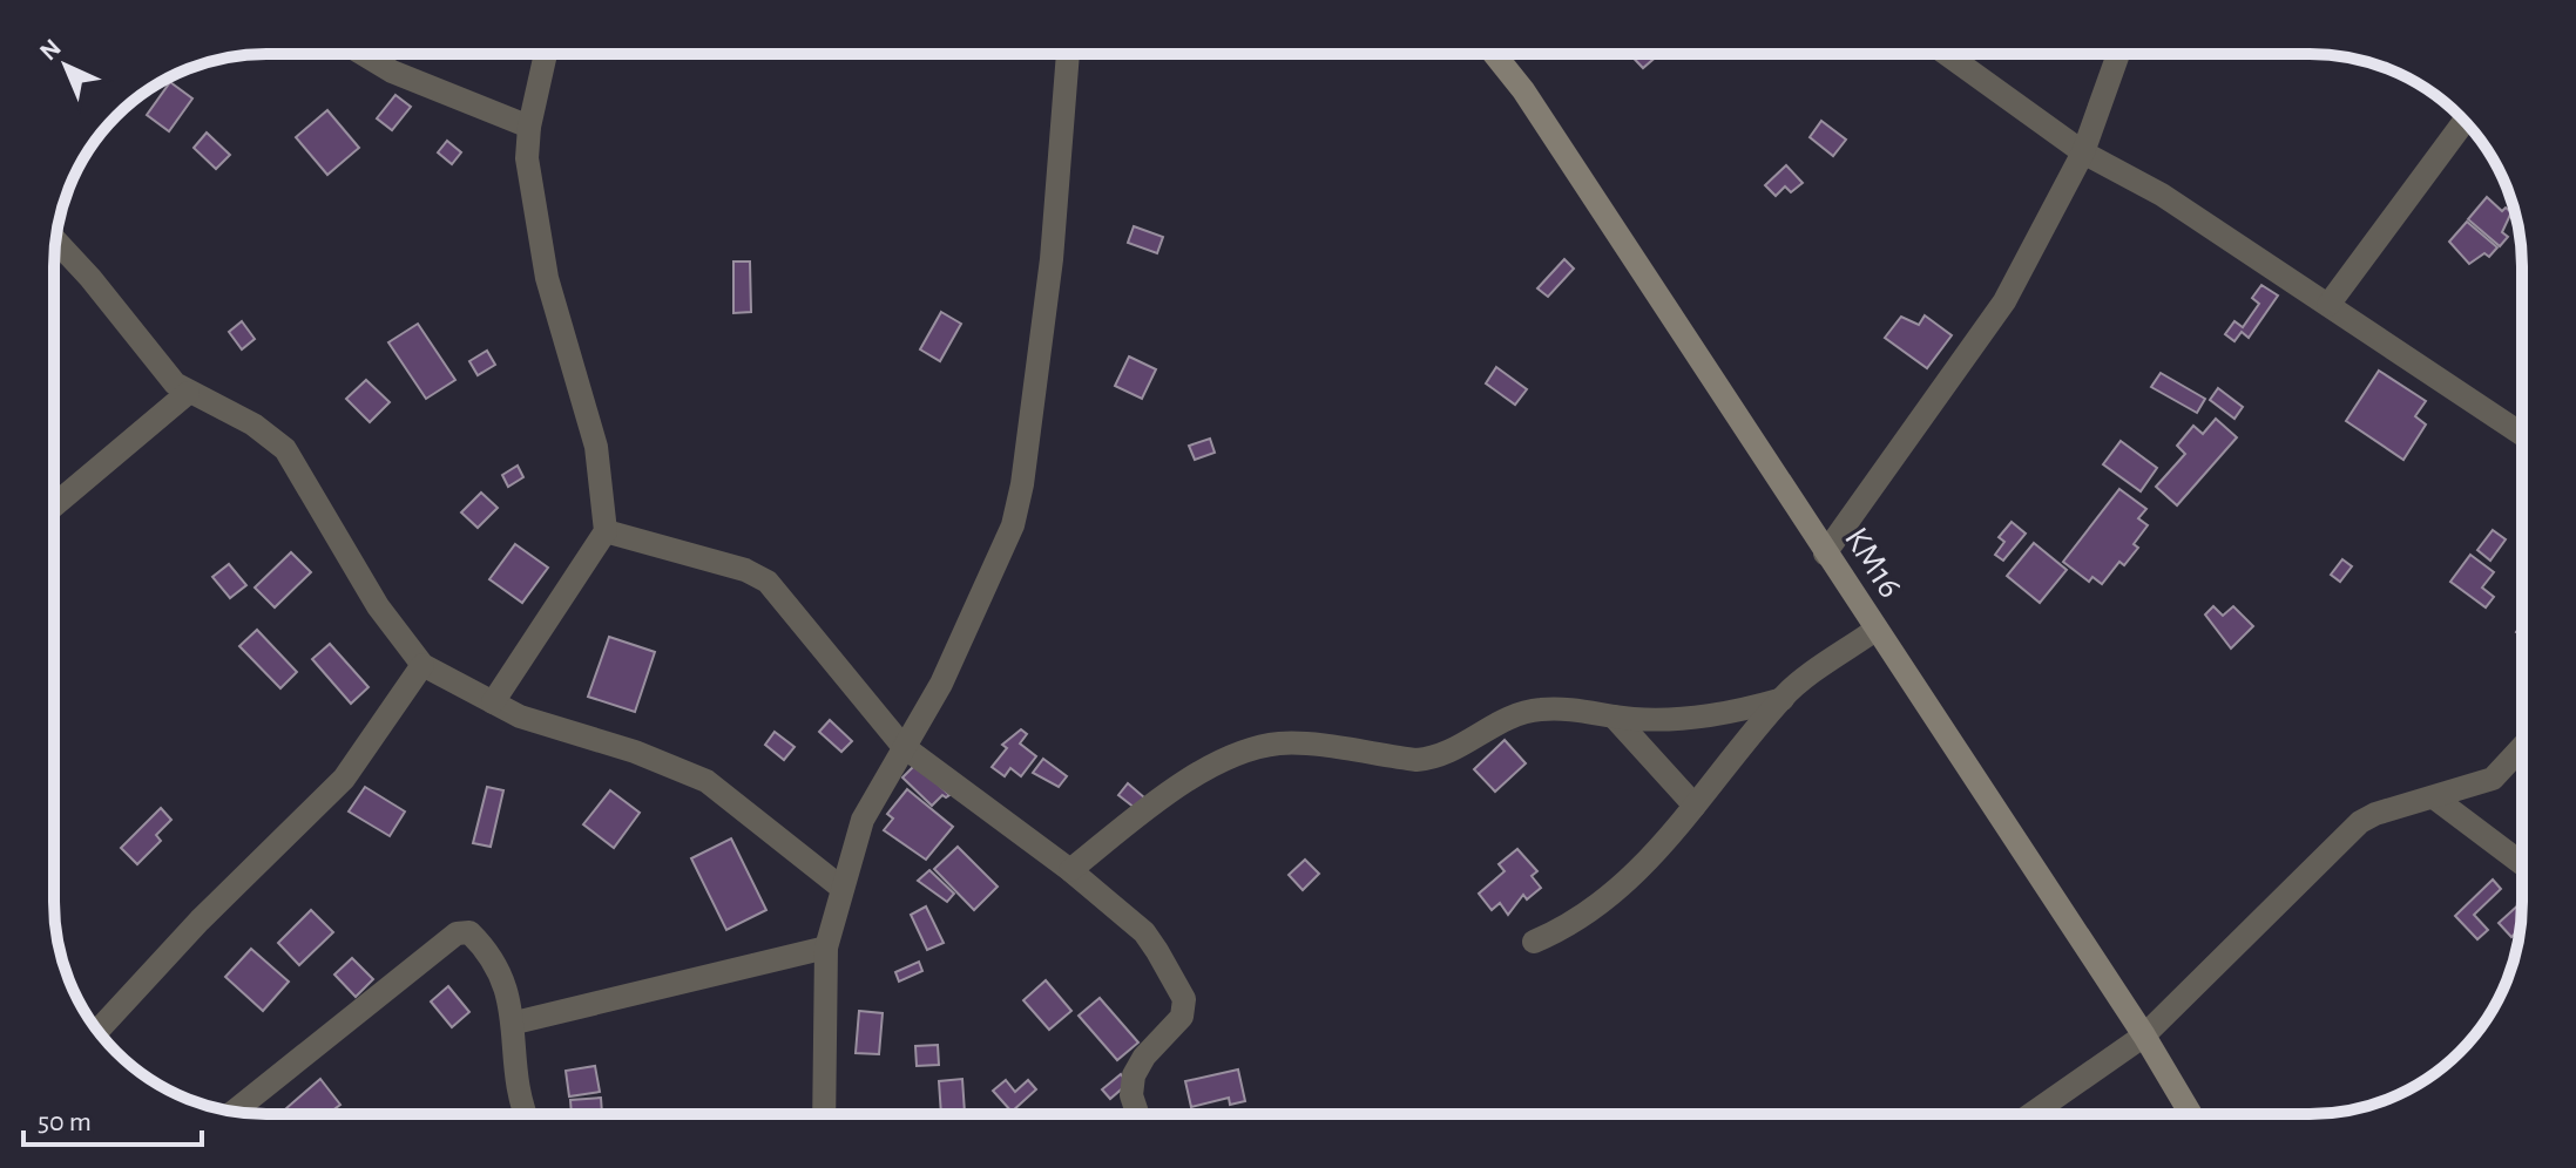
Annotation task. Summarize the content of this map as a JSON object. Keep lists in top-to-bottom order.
{
  "streets": {
    "street": ["KM16"]
  },
  "scale_bar": "50 m",
  "north": "top left"
}
